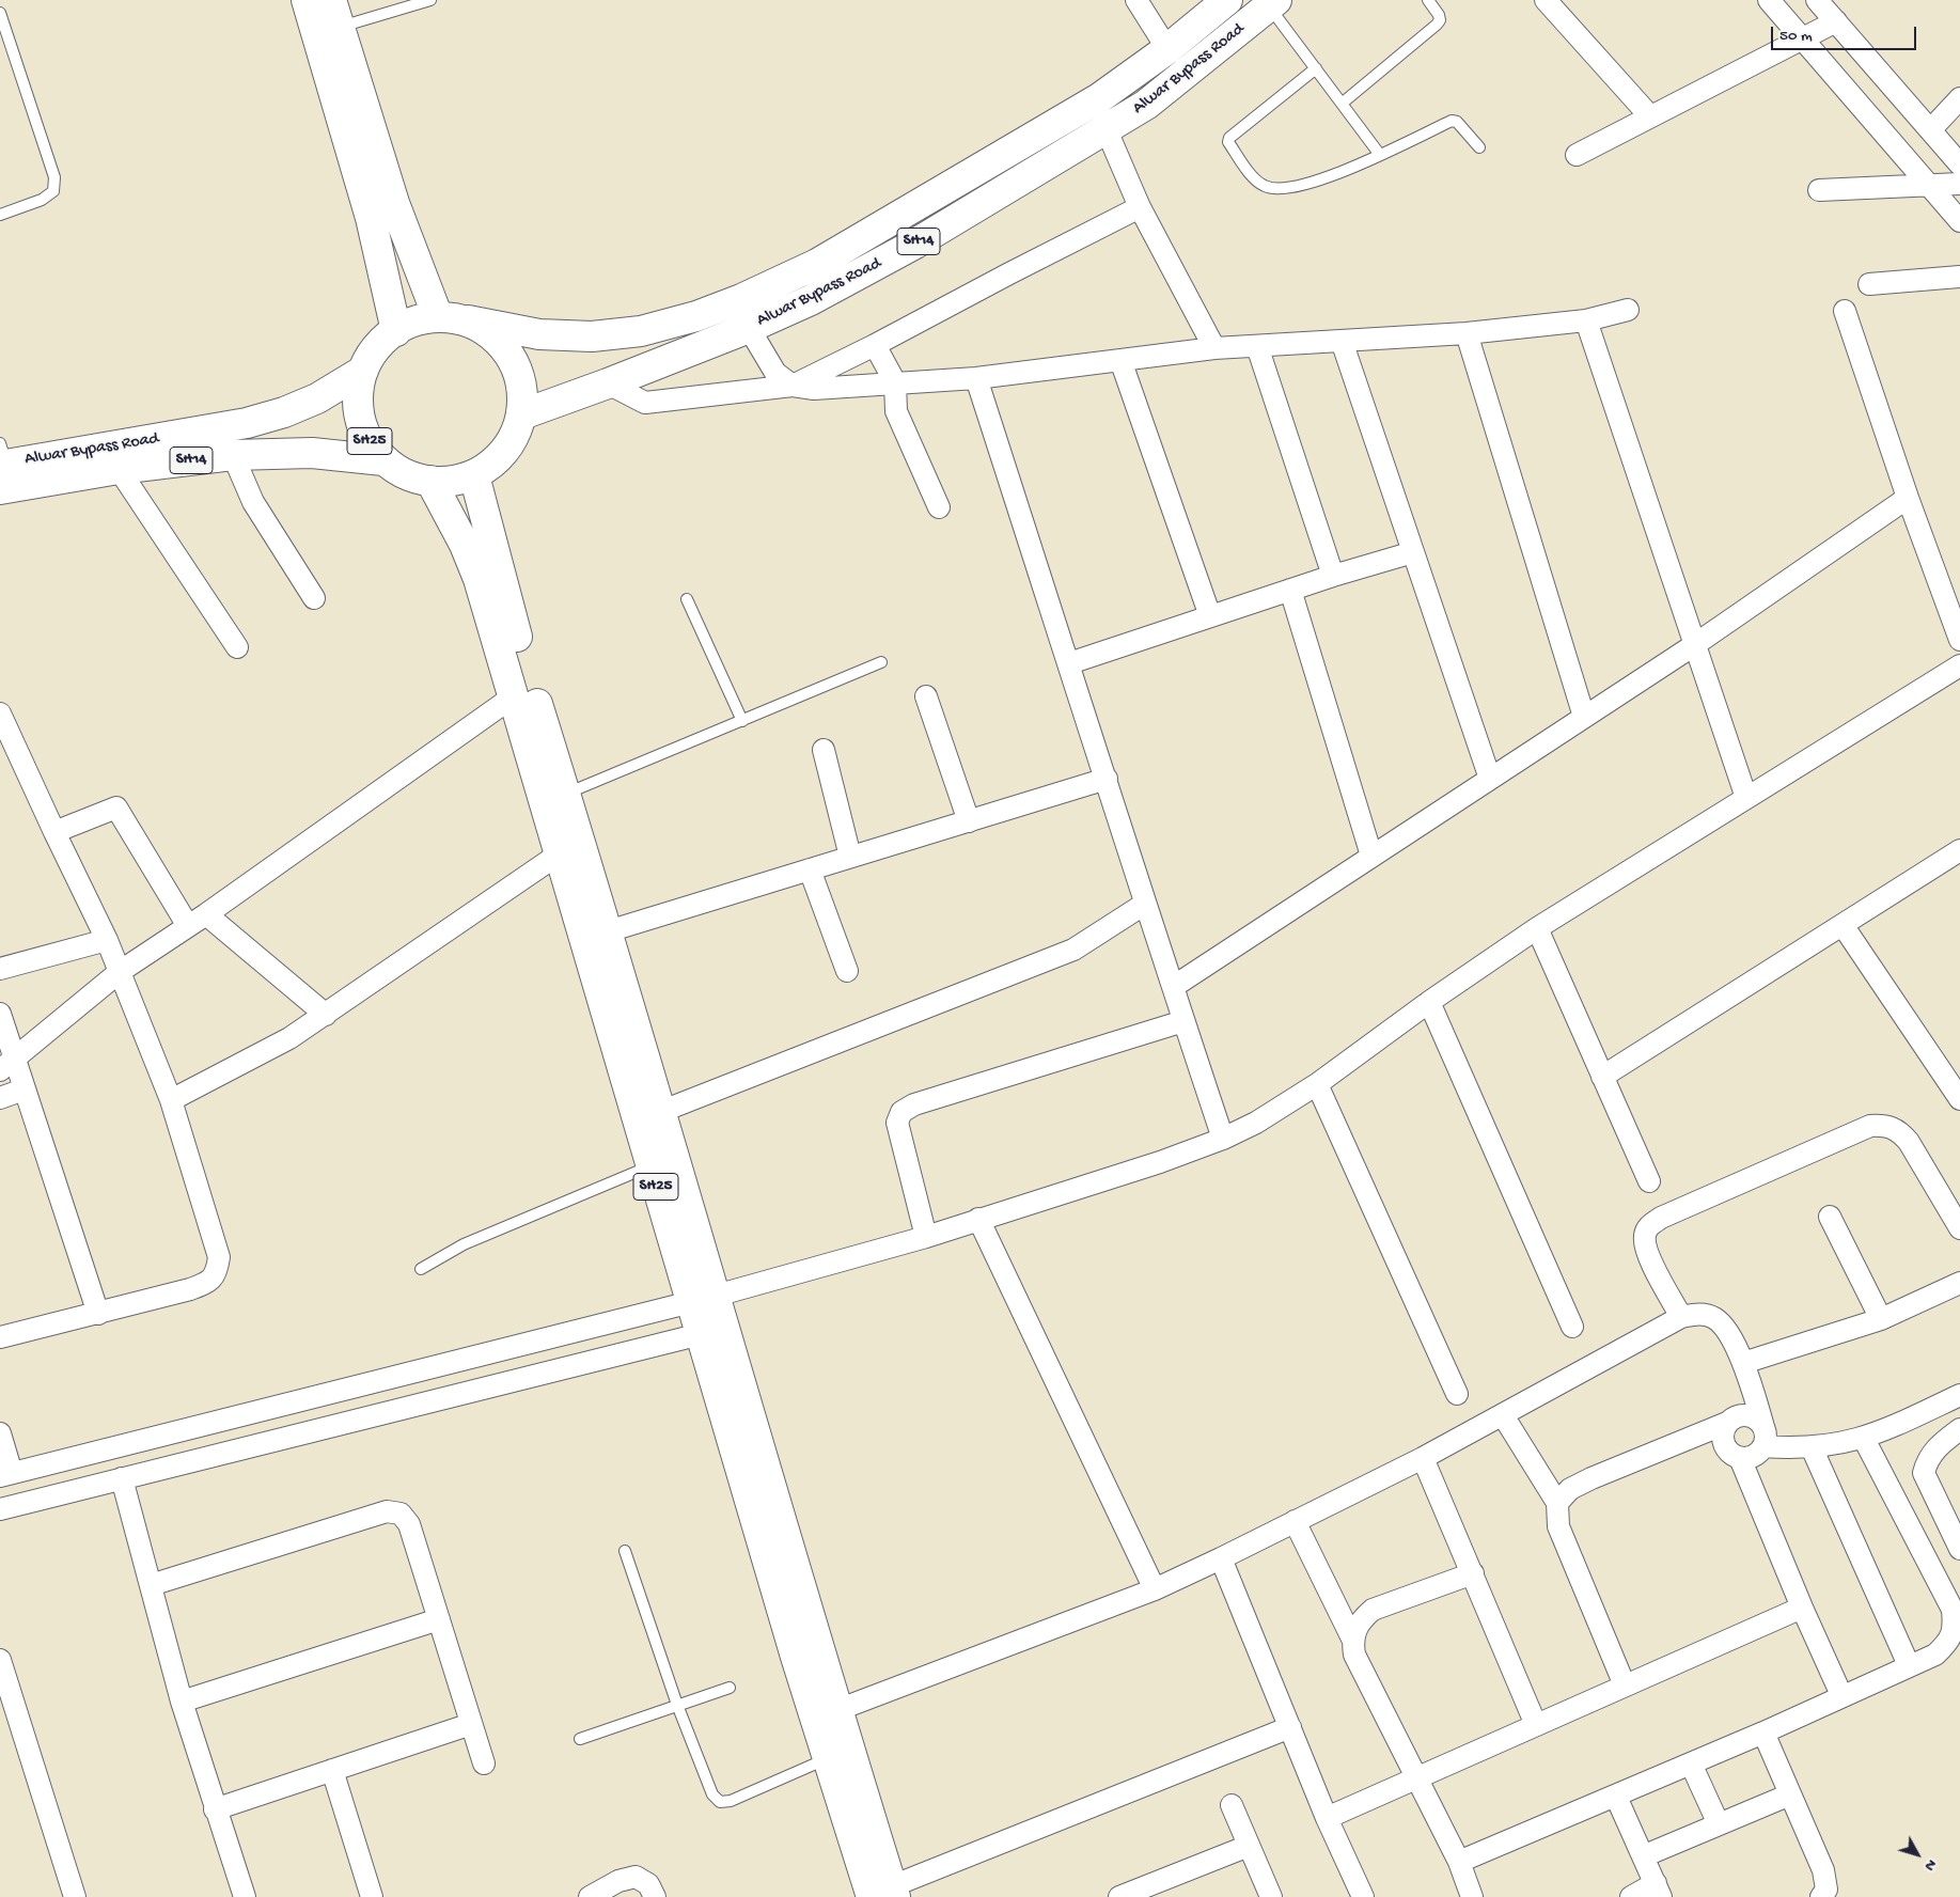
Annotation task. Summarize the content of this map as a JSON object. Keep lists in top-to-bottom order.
{
  "streets": {
    "main road": ["Alwar Bypass Road", "SH14", "SH25"]
  },
  "crossings": [
    ["Alwar Bypass Road", "SH25"]
  ],
  "scale_bar": "50 m",
  "north": "bottom right"
}
